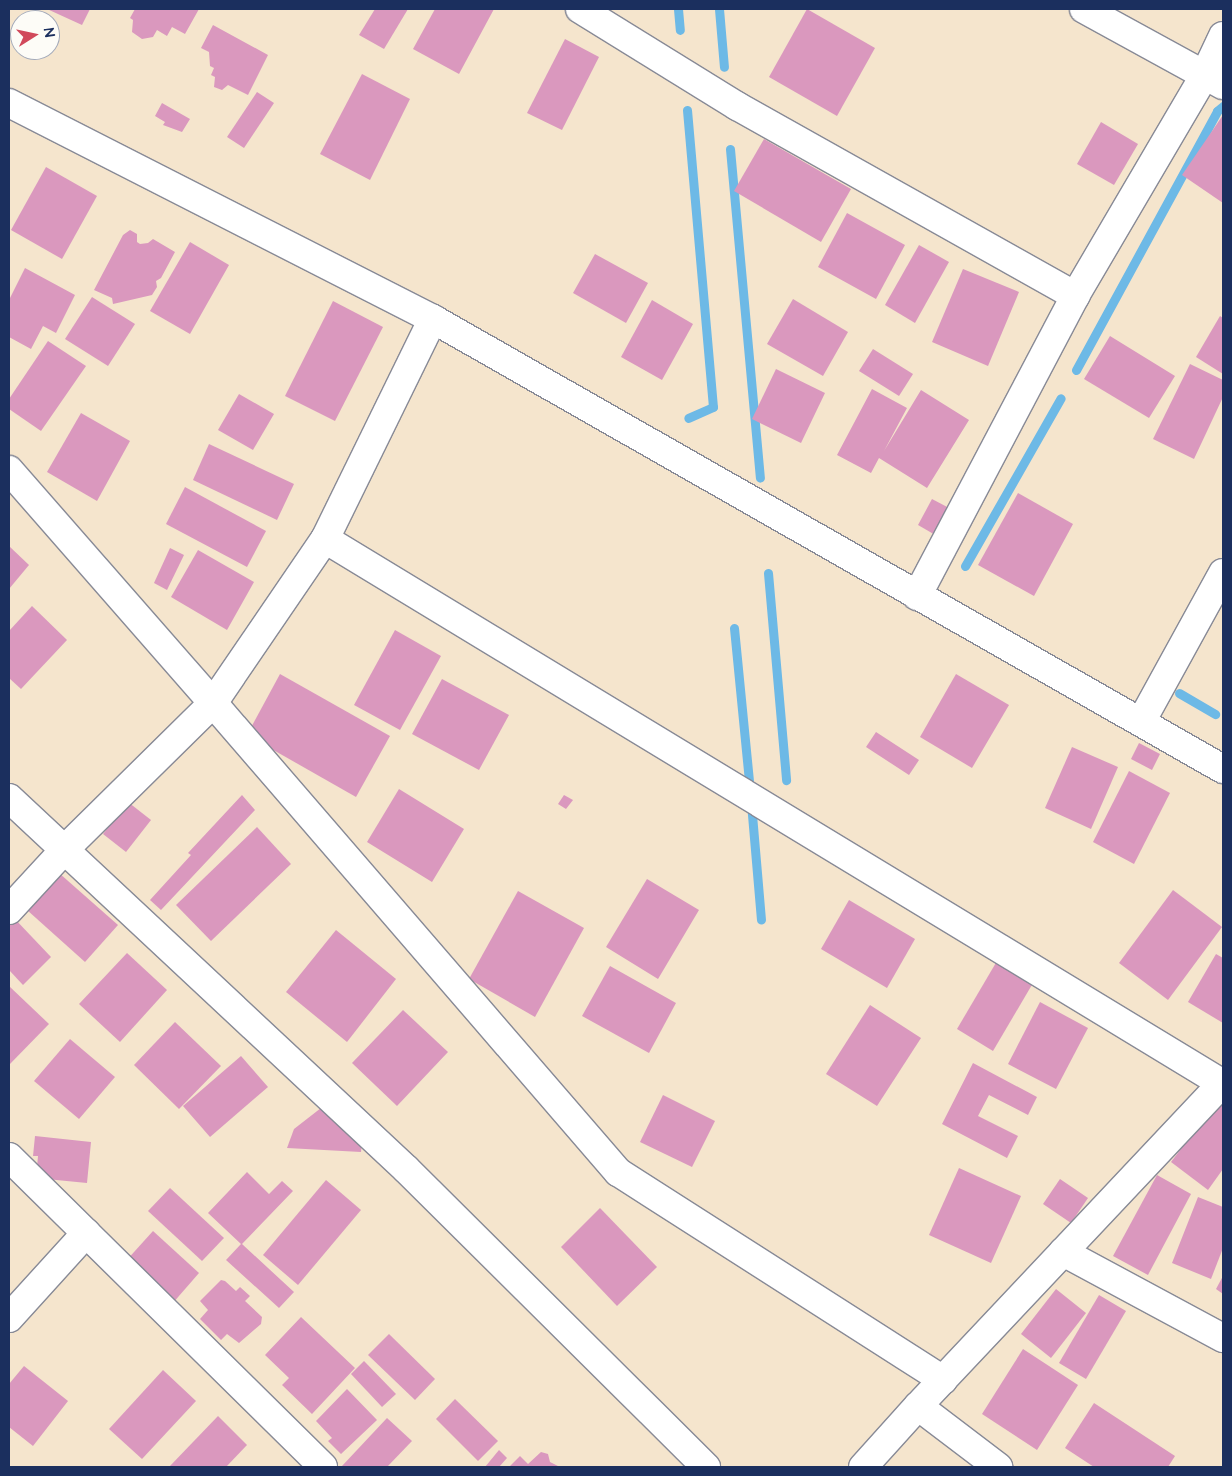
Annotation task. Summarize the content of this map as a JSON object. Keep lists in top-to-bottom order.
{
  "north": "right"
}
